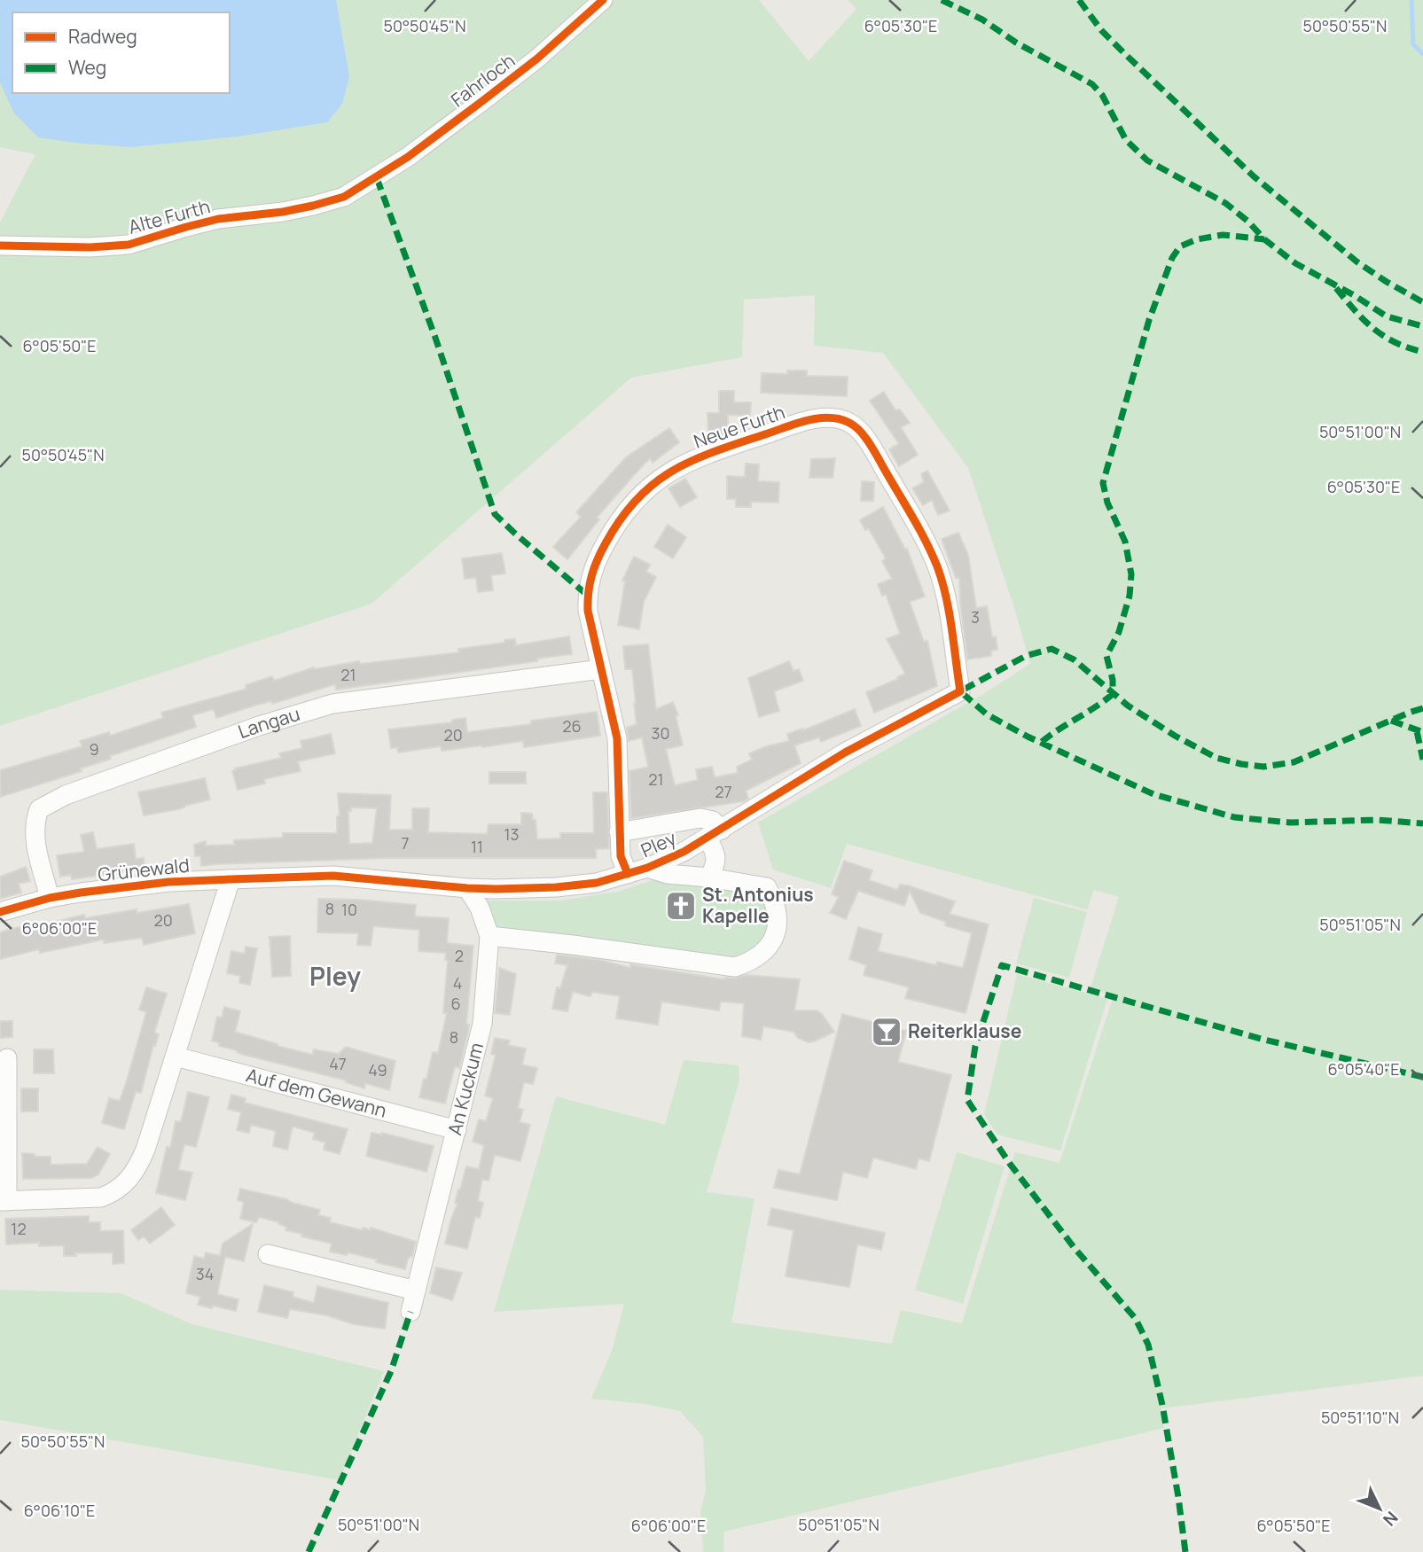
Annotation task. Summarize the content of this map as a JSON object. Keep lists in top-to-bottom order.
{
  "streets": {
    "street": [
      "Fahrloch",
      "Alte Furth",
      "Neue Furth",
      "Langau",
      "Pley",
      "Grünewald",
      "An Kuckum",
      "Auf dem Gewann"
    ]
  },
  "crossings": [
    ["Fahrloch", "Alte Furth"],
    ["Neue Furth", "Langau"],
    ["Neue Furth", "Pley"],
    ["Langau", "Grünewald"],
    ["Pley", "Grünewald"],
    ["Pley", "An Kuckum"],
    ["An Kuckum", "Auf dem Gewann"]
  ],
  "districts": ["Pley"],
  "places": {
    "church": ["St. Antonius Kapelle"],
    "bar": ["Reiterklause"]
  },
  "house_numbers": [
    "3",
    "21",
    "26",
    "30",
    "20",
    "9",
    "21",
    "27",
    "13",
    "7",
    "11",
    "8",
    "10",
    "20",
    "2",
    "4",
    "6",
    "8",
    "47",
    "49",
    "12",
    "34"
  ],
  "legend": ["Radweg", "Weg"],
  "north": "bottom right",
  "coordinates": [
    "6°05'30\"E",
    "50°50'45\"N",
    "50°50'55\"N",
    "6°05'50\"E",
    "50°51'00\"N",
    "50°51'05\"N",
    "6°06'00\"E",
    "6°05'40\"E",
    "50°51'10\"N",
    "6°06'10\"E"
  ]
}
